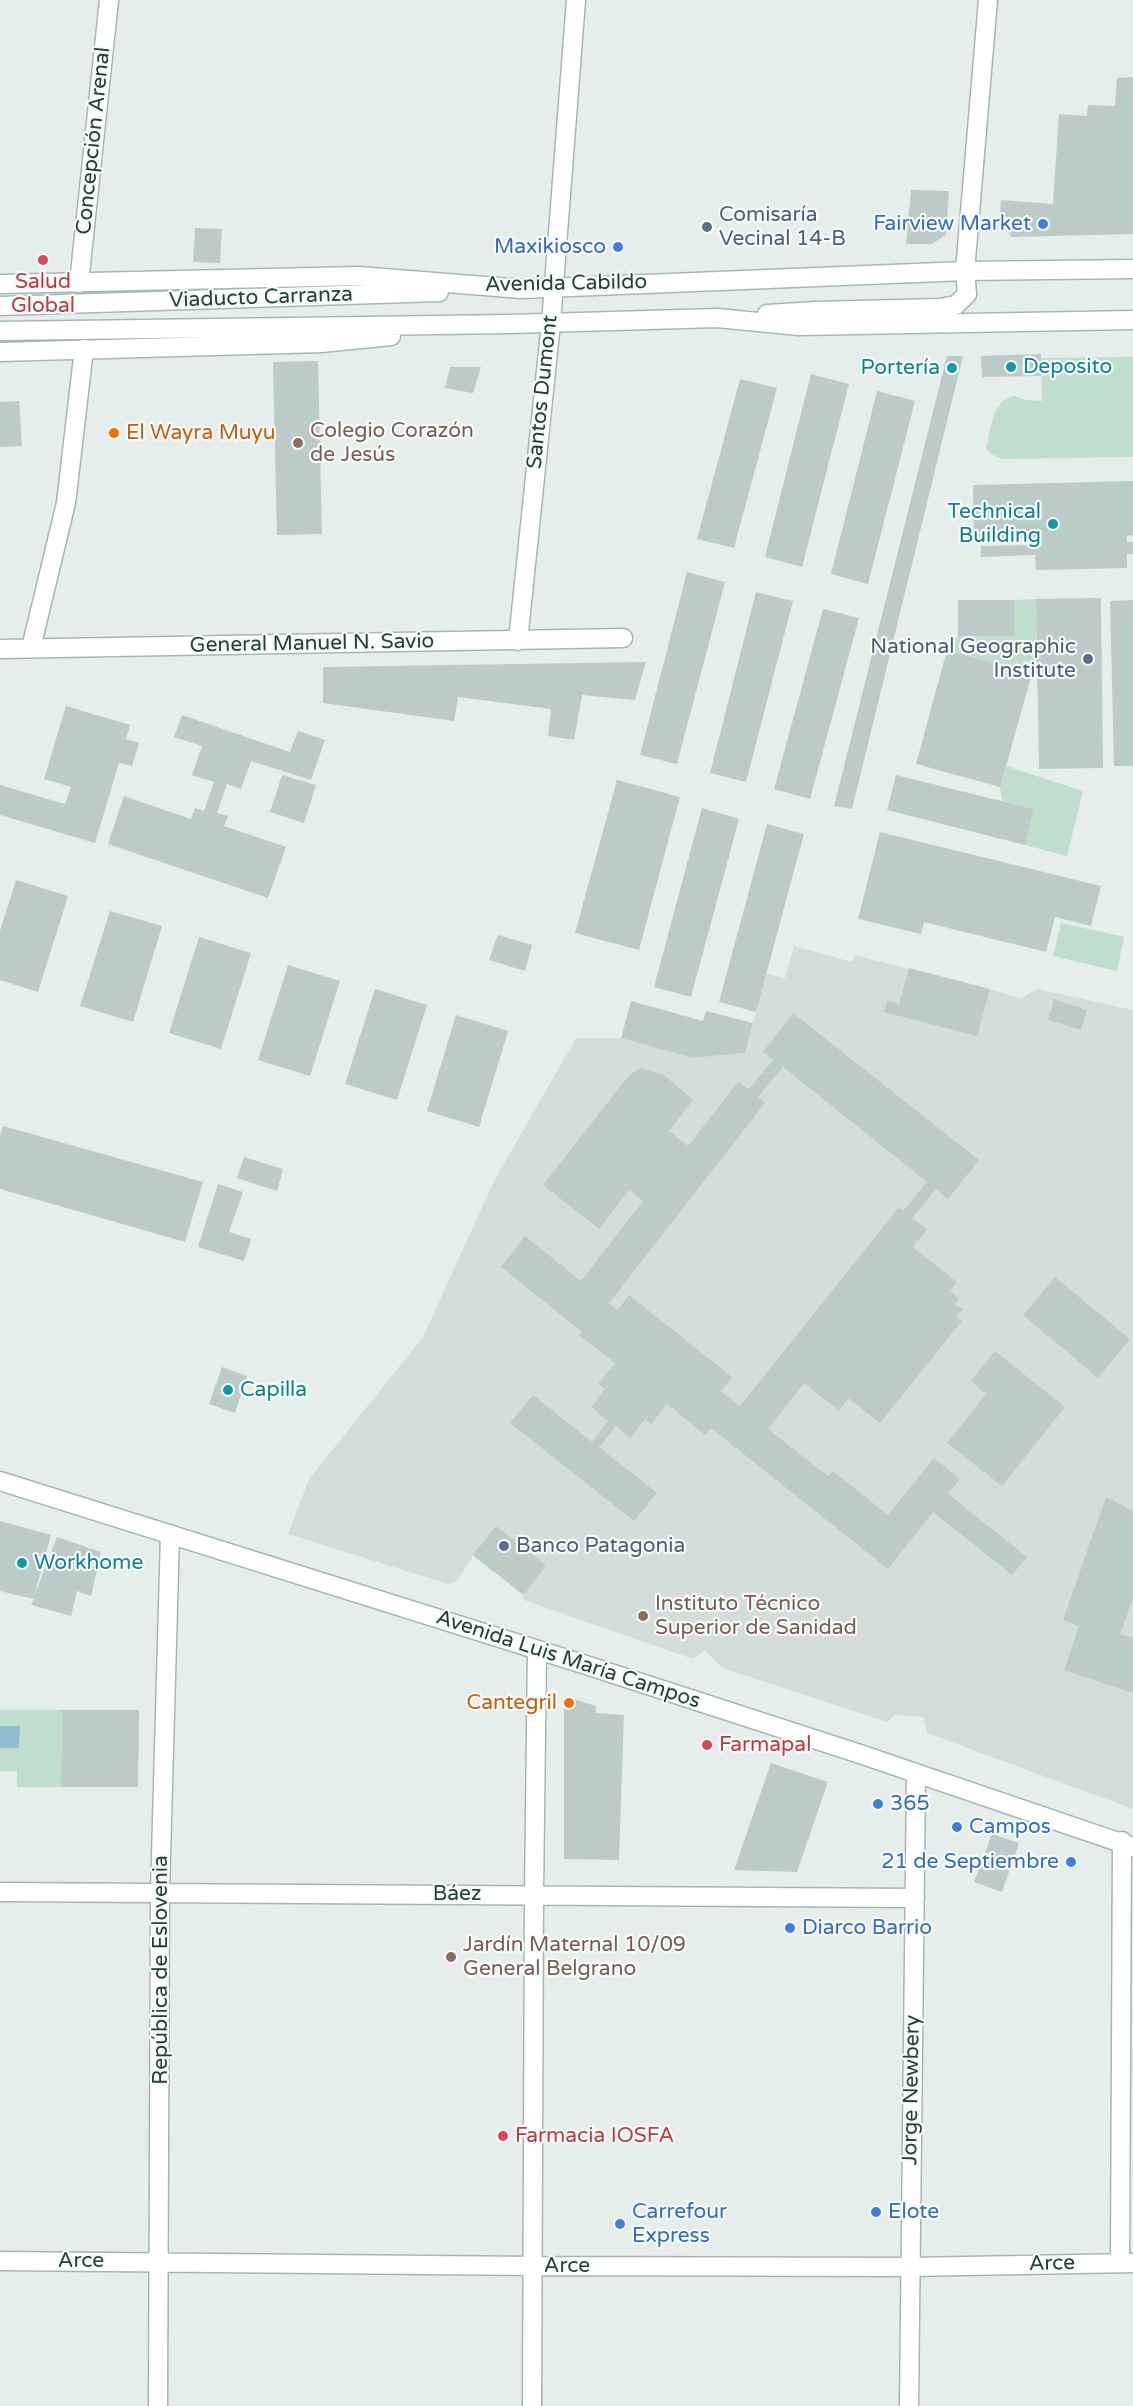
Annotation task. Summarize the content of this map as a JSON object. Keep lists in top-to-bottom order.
{
  "streets": {
    "street": [
      "Concepción Arenal",
      "Avenida Cabildo",
      "Viaducto Carranza",
      "Santos Dumont",
      "General Manuel N. Savio",
      "Avenida Luis María Campos",
      "Báez",
      "República de Eslovenia",
      "Jorge Newbery",
      "Arce"
    ]
  },
  "crossings": [
    ["Concepción Arenal", "Avenida Cabildo"],
    ["Avenida Cabildo", "Viaducto Carranza"],
    ["Avenida Cabildo", "Santos Dumont"],
    ["Santos Dumont", "General Manuel N. Savio"],
    ["Avenida Luis María Campos", "República de Eslovenia"],
    ["Avenida Luis María Campos", "Jorge Newbery"],
    ["Báez", "República de Eslovenia"],
    ["Báez", "Jorge Newbery"],
    ["República de Eslovenia", "Arce"],
    ["Jorge Newbery", "Arce"]
  ],
  "places": [
    "Fairview Market",
    "Comisaría Vecinal 14-B",
    "Maxikiosco",
    "Salud Global",
    "Deposito",
    "Portería",
    "El Wayra Muyu",
    "Colegio Corazón de Jesús",
    "Technical Building",
    "National Geographic Institute",
    "Capilla",
    "Banco Patagonia",
    "Workhome",
    "Instituto Técnico Superior de Sanidad",
    "Cantegril",
    "Farmapal",
    "365",
    "Campos",
    "21 de Septiembre",
    "Diarco Barrio",
    "Jardín Maternal 10/09 General Belgrano",
    "Farmacia IOSFA",
    "Elote",
    "Carrefour Express"
  ]
}
